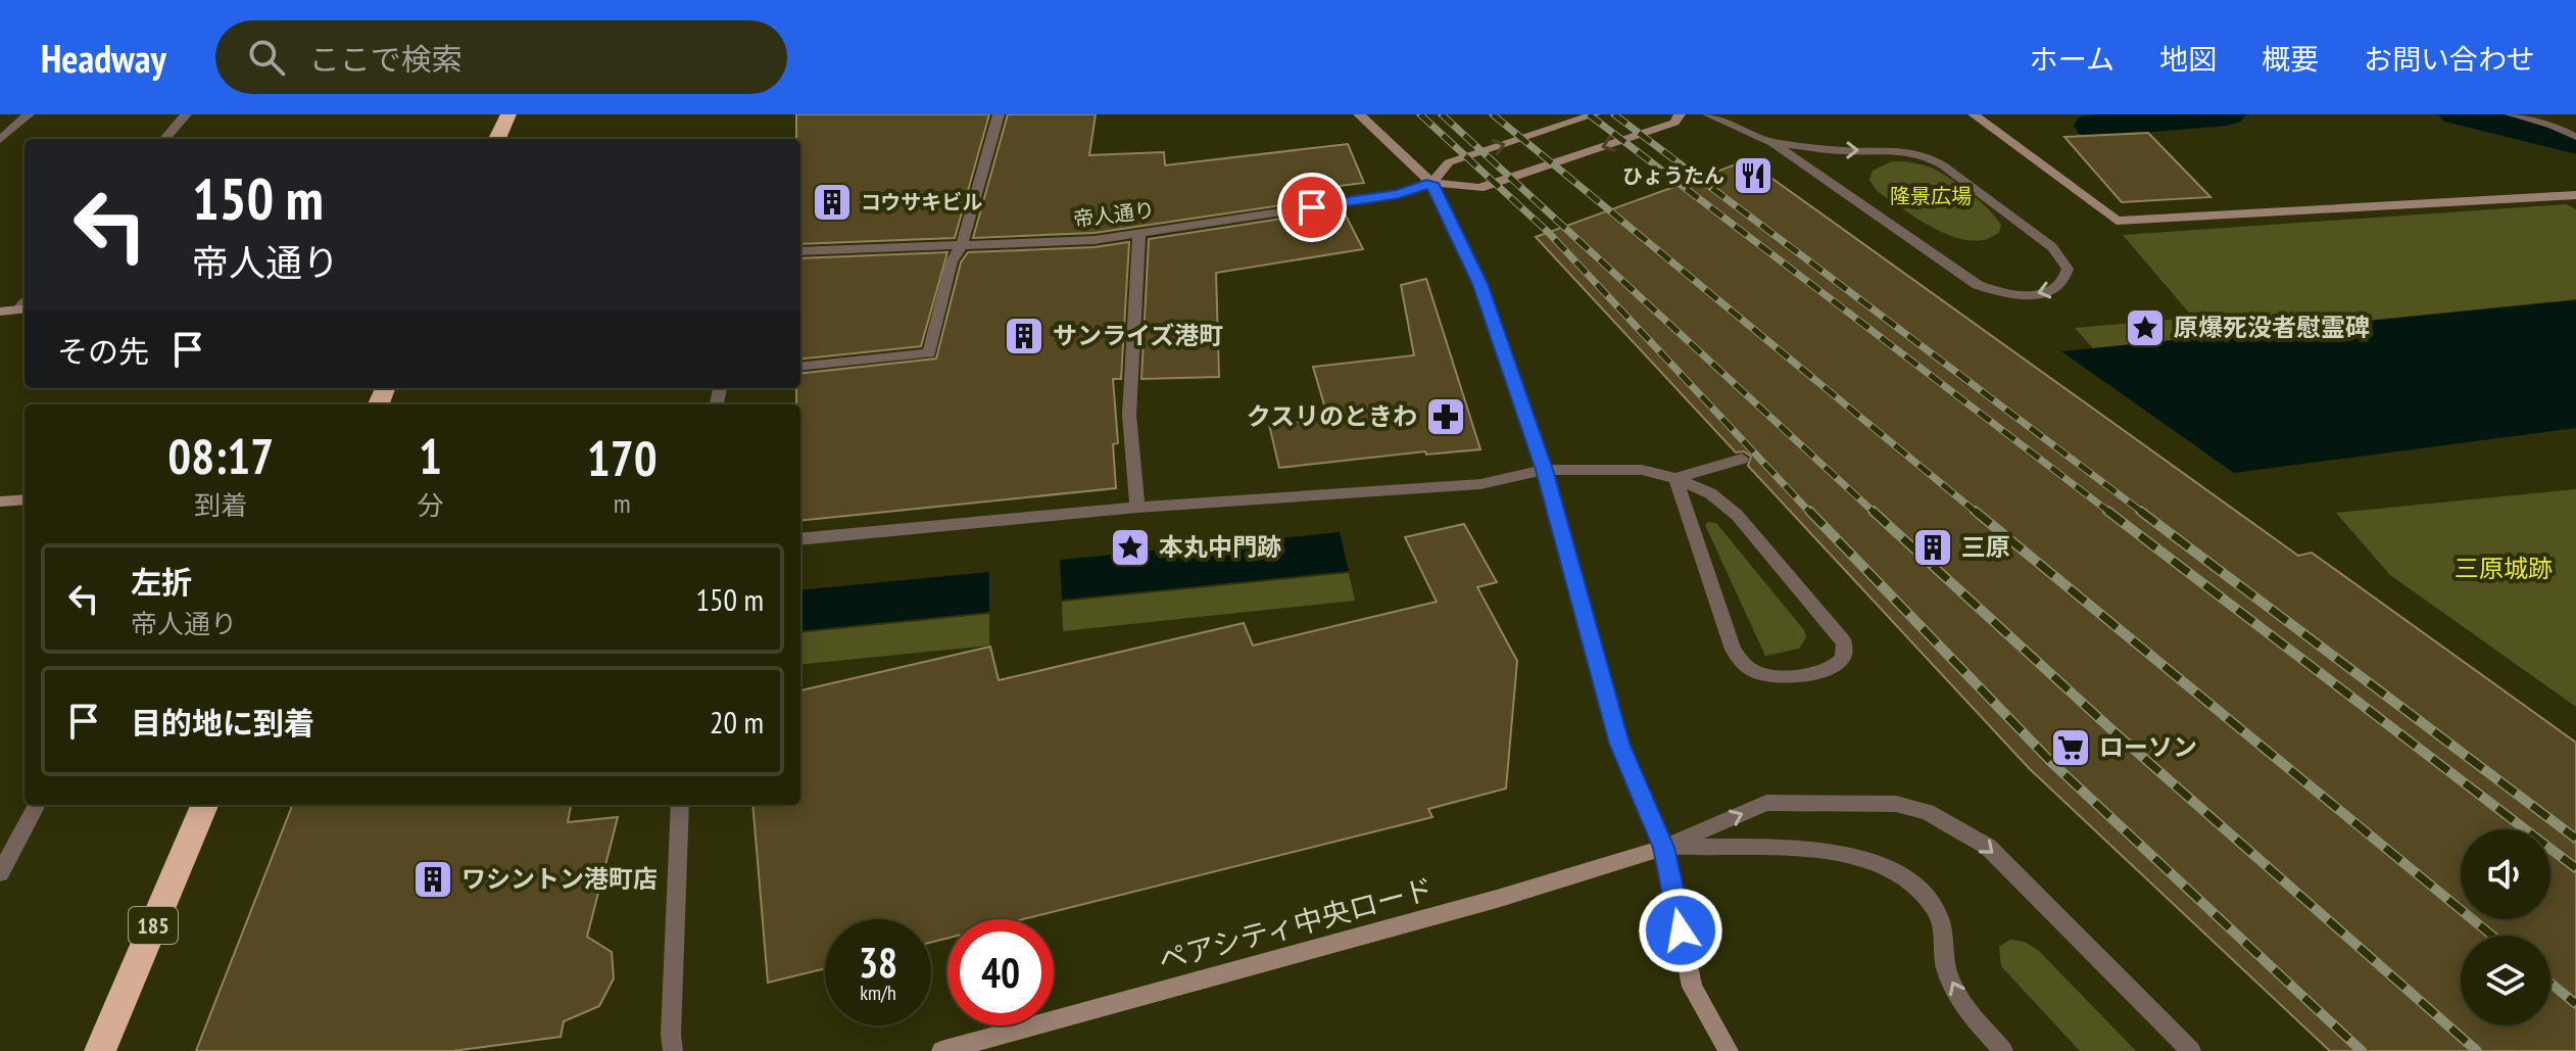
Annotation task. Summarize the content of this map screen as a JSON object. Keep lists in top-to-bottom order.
{
  "streets": {
    "highway": ["185"],
    "street": ["帝人通り", "ペアシティ中央ロード"]
  },
  "parks": ["隆景広場", "三原城跡"],
  "places": {
    "restaurant": ["ひょうたん"],
    "building": [
      "コウサキビル",
      "サンライズ港町",
      "三原",
      "ワシントン港町店"
    ],
    "place": ["原爆死没者慰霊碑", "本丸中門跡"],
    "pharmacy": ["クスリのときわ"],
    "supermarket": ["ローソン"]
  },
  "page": {
    "header": "Headway",
    "search": "ここで検索",
    "nav": [
      "ホーム",
      "地図",
      "概要",
      "お問い合わせ"
    ],
    "turn": ["150 m", "帝人通り"],
    "then": "その先",
    "eta": [
      "08:17",
      "到着",
      "1",
      "分",
      "170",
      "m"
    ],
    "list": [
      {
        "name": "左折",
        "note": "帝人通り",
        "value": "150 m"
      },
      {
        "name": "目的地に到着",
        "value": "20 m"
      }
    ],
    "speed": "38 km/h",
    "limit": "40"
  }
}
